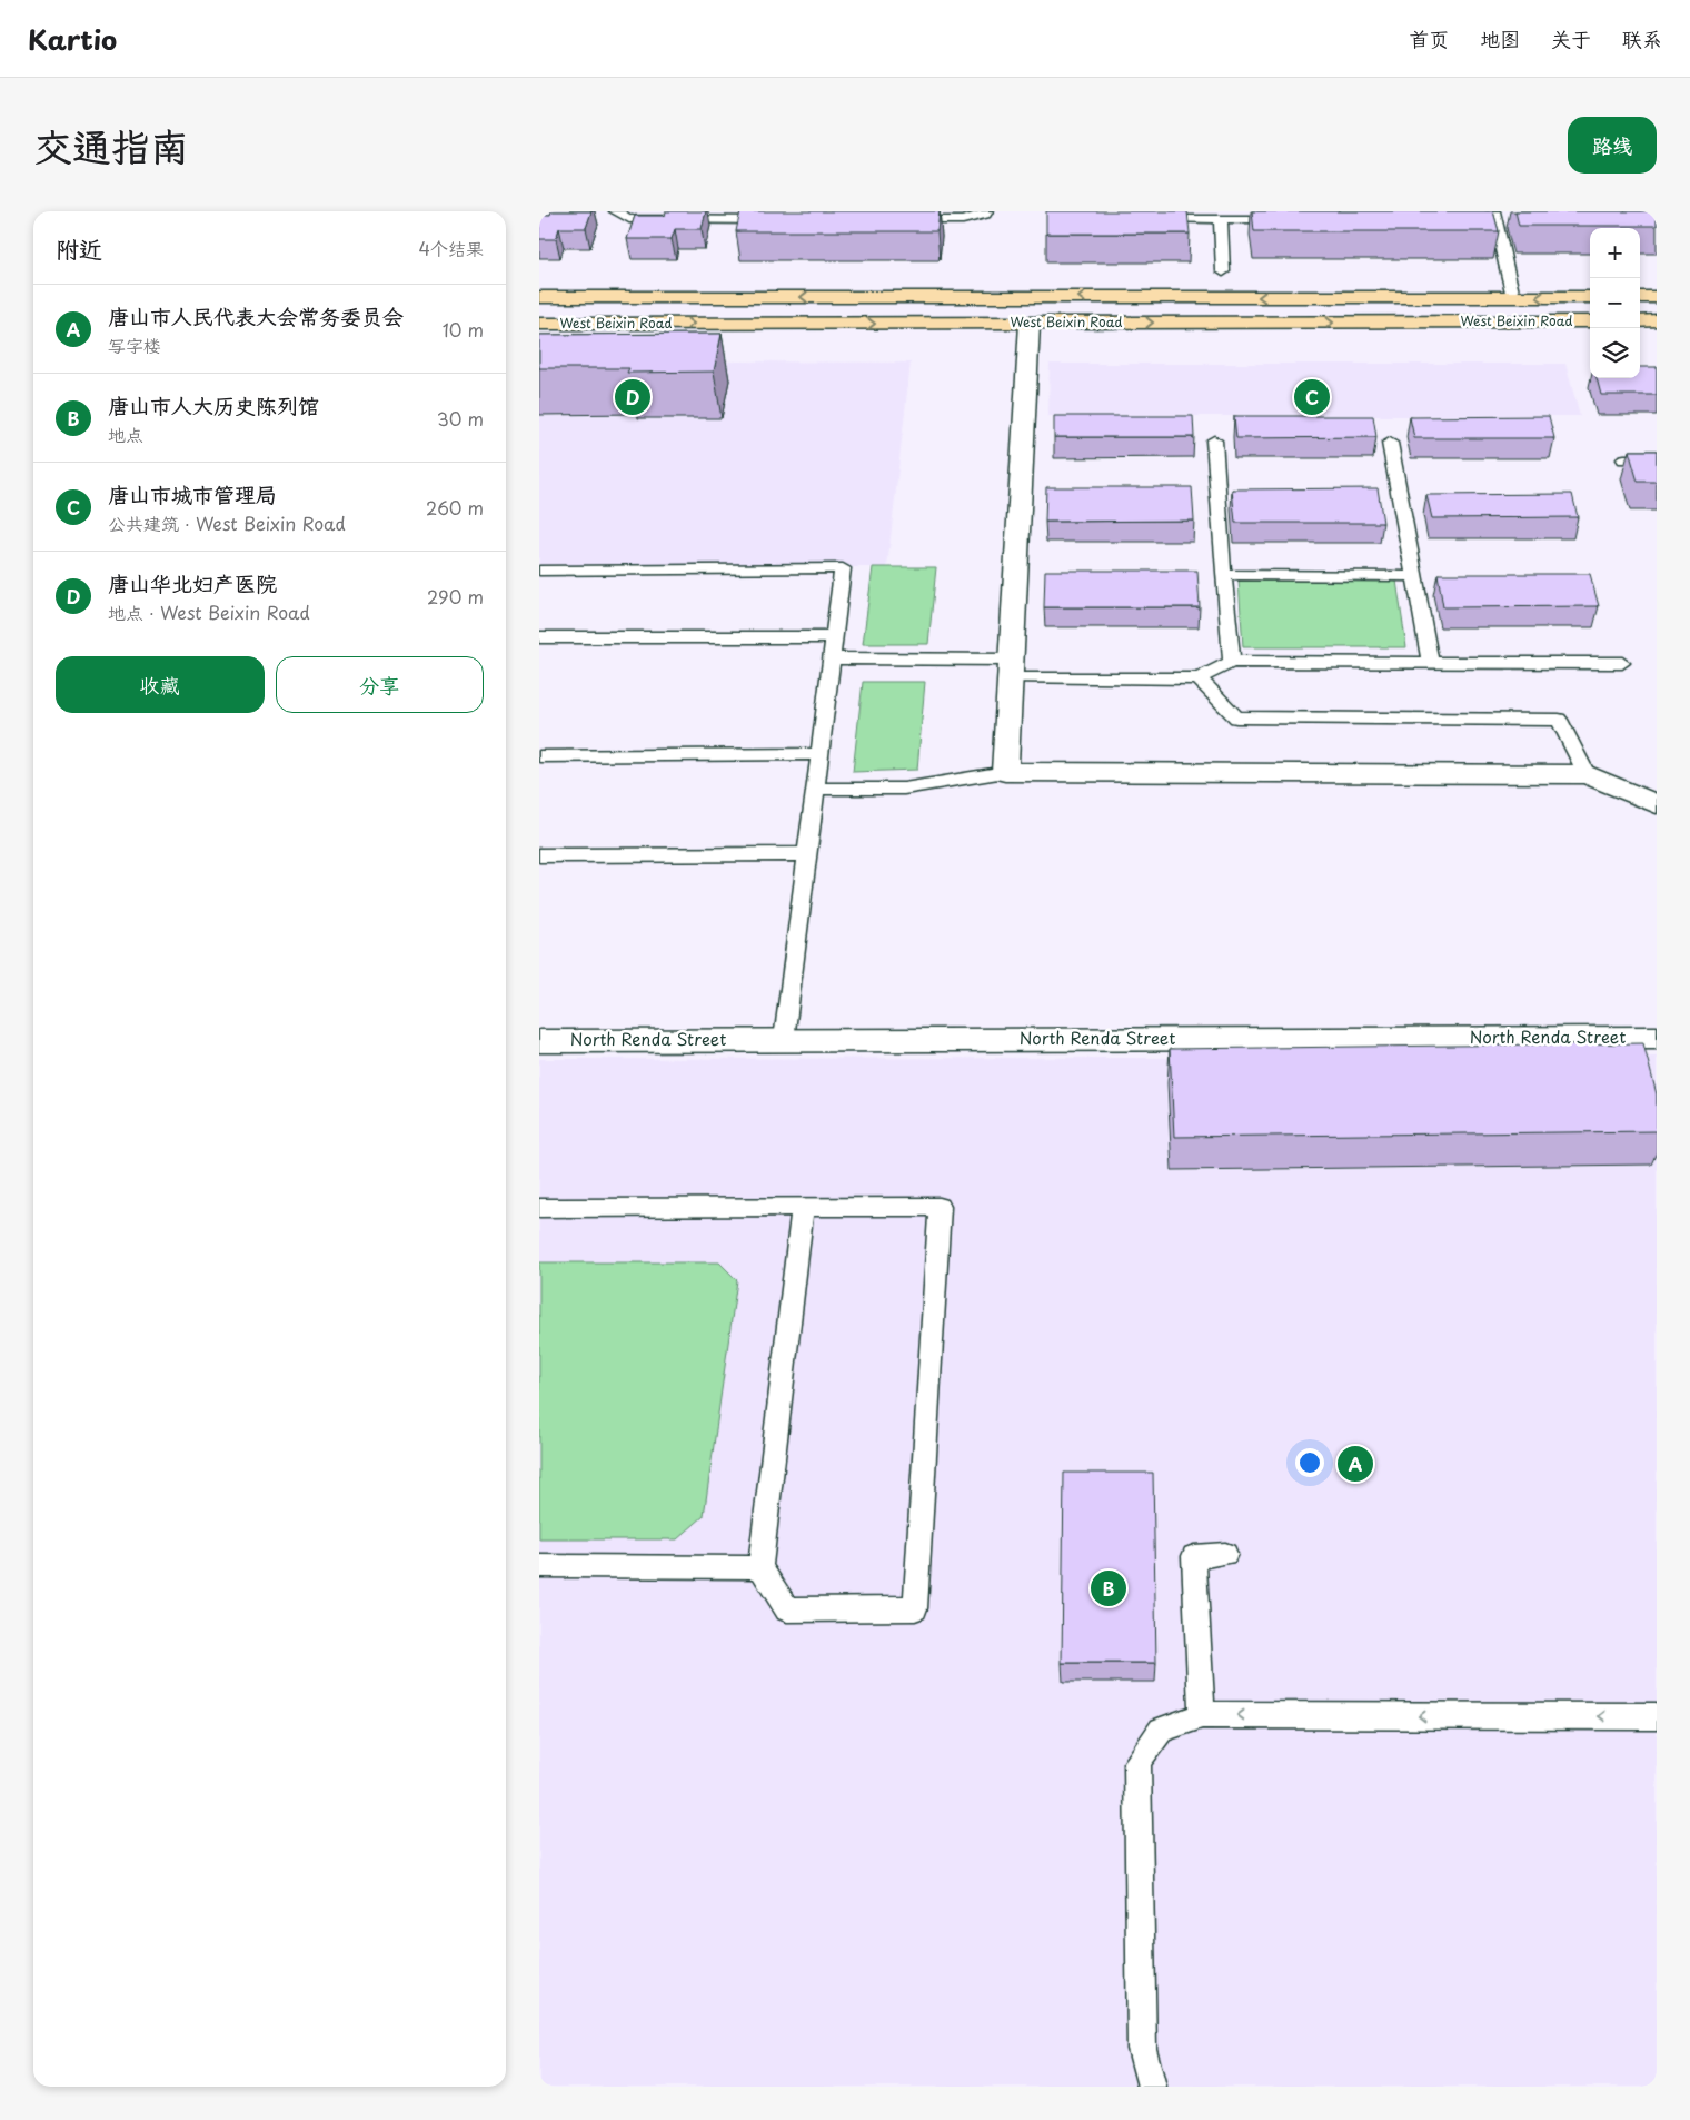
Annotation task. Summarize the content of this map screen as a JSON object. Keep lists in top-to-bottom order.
{
  "streets": {
    "main road": ["West Beixin Road"],
    "street": ["North Renda Street"]
  },
  "page": {
    "header": "Kartio",
    "nav": [
      "首页",
      "地图",
      "关于",
      "联系"
    ],
    "title": "交通指南",
    "buttons": [
      "路线",
      ["收藏", "分享"]
    ],
    "heading": ["附近", "4个结果"],
    "map_buttons": ["+", "−"],
    "list": [
      {
        "mark": "A",
        "name": "唐山市人民代表大会常务委员会",
        "note": "写字楼",
        "value": "10 m"
      },
      {
        "mark": "B",
        "name": "唐山市人大历史陈列馆",
        "note": "地点",
        "value": "30 m"
      },
      {
        "mark": "C",
        "name": "唐山市城市管理局",
        "note": "公共建筑 · West Beixin Road",
        "value": "260 m"
      },
      {
        "mark": "D",
        "name": "唐山华北妇产医院",
        "note": "地点 · West Beixin Road",
        "value": "290 m"
      }
    ],
    "pins": [
      "C",
      "D",
      "A",
      "B"
    ]
  }
}
